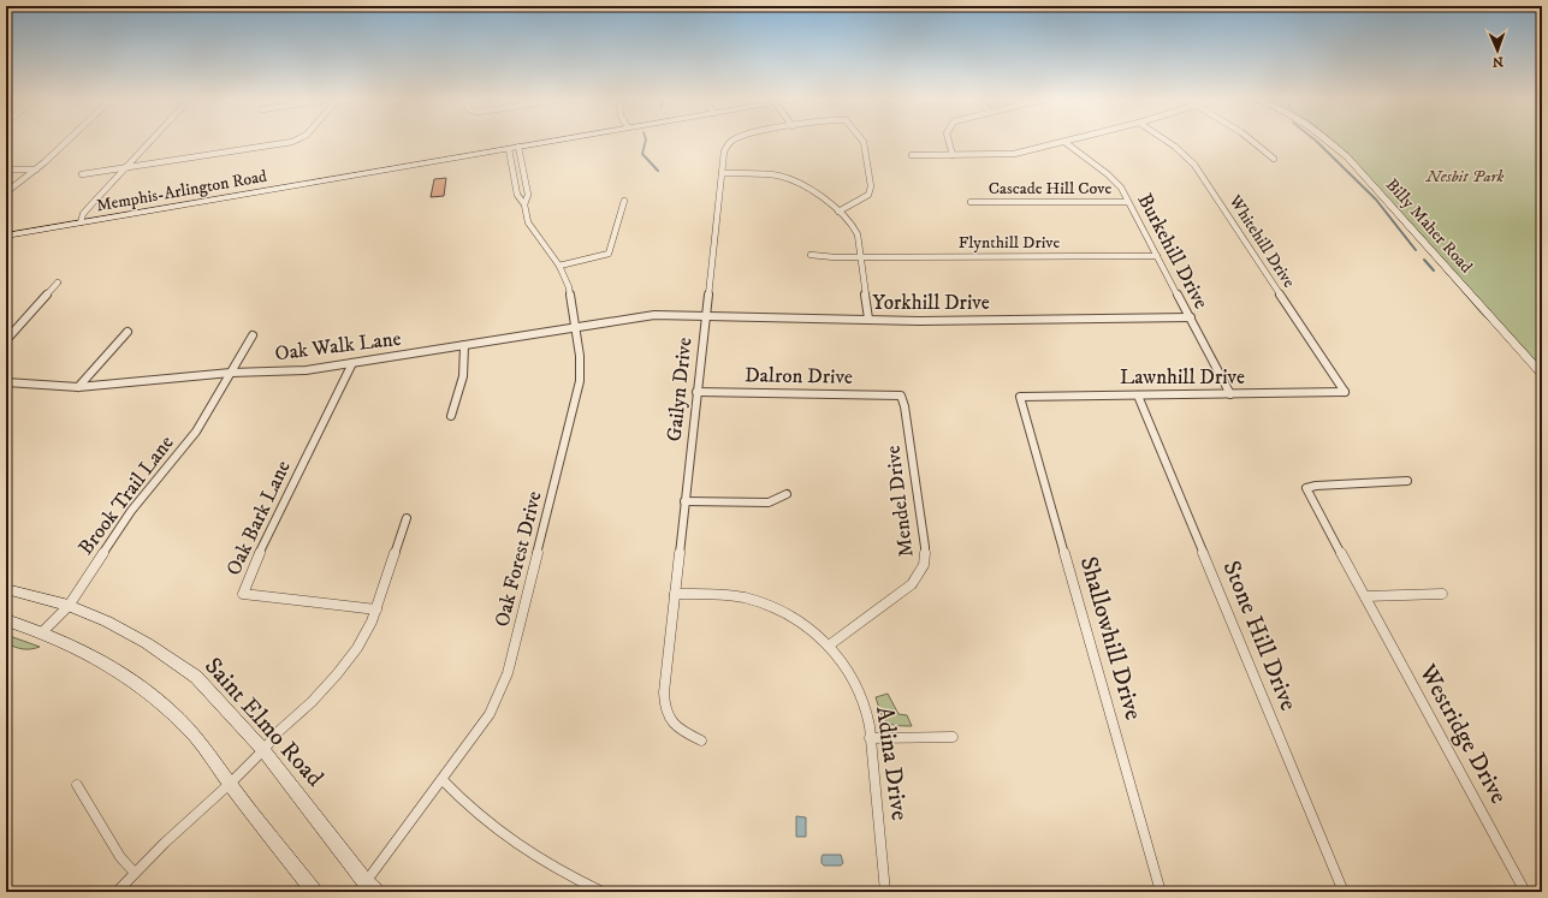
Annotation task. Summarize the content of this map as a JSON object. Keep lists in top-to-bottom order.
{
  "streets": {
    "main road": ["Memphis-Arlington Road", "Billy Maher Road", "Saint Elmo Road"],
    "street": [
      "Cascade Hill Cove",
      "Whitehill Drive",
      "Flynthill Drive",
      "Burkehill Drive",
      "Yorkhill Drive",
      "Oak Walk Lane",
      "Dalron Drive",
      "Lawnhill Drive",
      "Gailyn Drive",
      "Brook Trail Lane",
      "Mendel Drive",
      "Oak Bark Lane",
      "Oak Forest Drive",
      "Stone Hill Drive",
      "Shallowhill Drive",
      "Westridge Drive",
      "Adina Drive"
    ]
  },
  "crossings": [
    ["Cascade Hill Cove", "Burkehill Drive"],
    ["Memphis-Arlington Road", "Oak Forest Drive"],
    ["Whitehill Drive", "Lawnhill Drive"],
    ["Flynthill Drive", "Burkehill Drive"],
    ["Burkehill Drive", "Yorkhill Drive"],
    ["Burkehill Drive", "Lawnhill Drive"],
    ["Yorkhill Drive", "Oak Walk Lane"],
    ["Yorkhill Drive", "Gailyn Drive"],
    ["Oak Walk Lane", "Brook Trail Lane"],
    ["Oak Walk Lane", "Oak Bark Lane"],
    ["Oak Walk Lane", "Oak Forest Drive"],
    ["Dalron Drive", "Gailyn Drive"],
    ["Dalron Drive", "Mendel Drive"],
    ["Lawnhill Drive", "Stone Hill Drive"],
    ["Lawnhill Drive", "Shallowhill Drive"],
    ["Gailyn Drive", "Adina Drive"],
    ["Brook Trail Lane", "Saint Elmo Road"],
    ["Mendel Drive", "Adina Drive"],
    ["Oak Forest Drive", "Saint Elmo Road"]
  ],
  "parks": ["Nesbit Park"],
  "north": "bottom"
}
